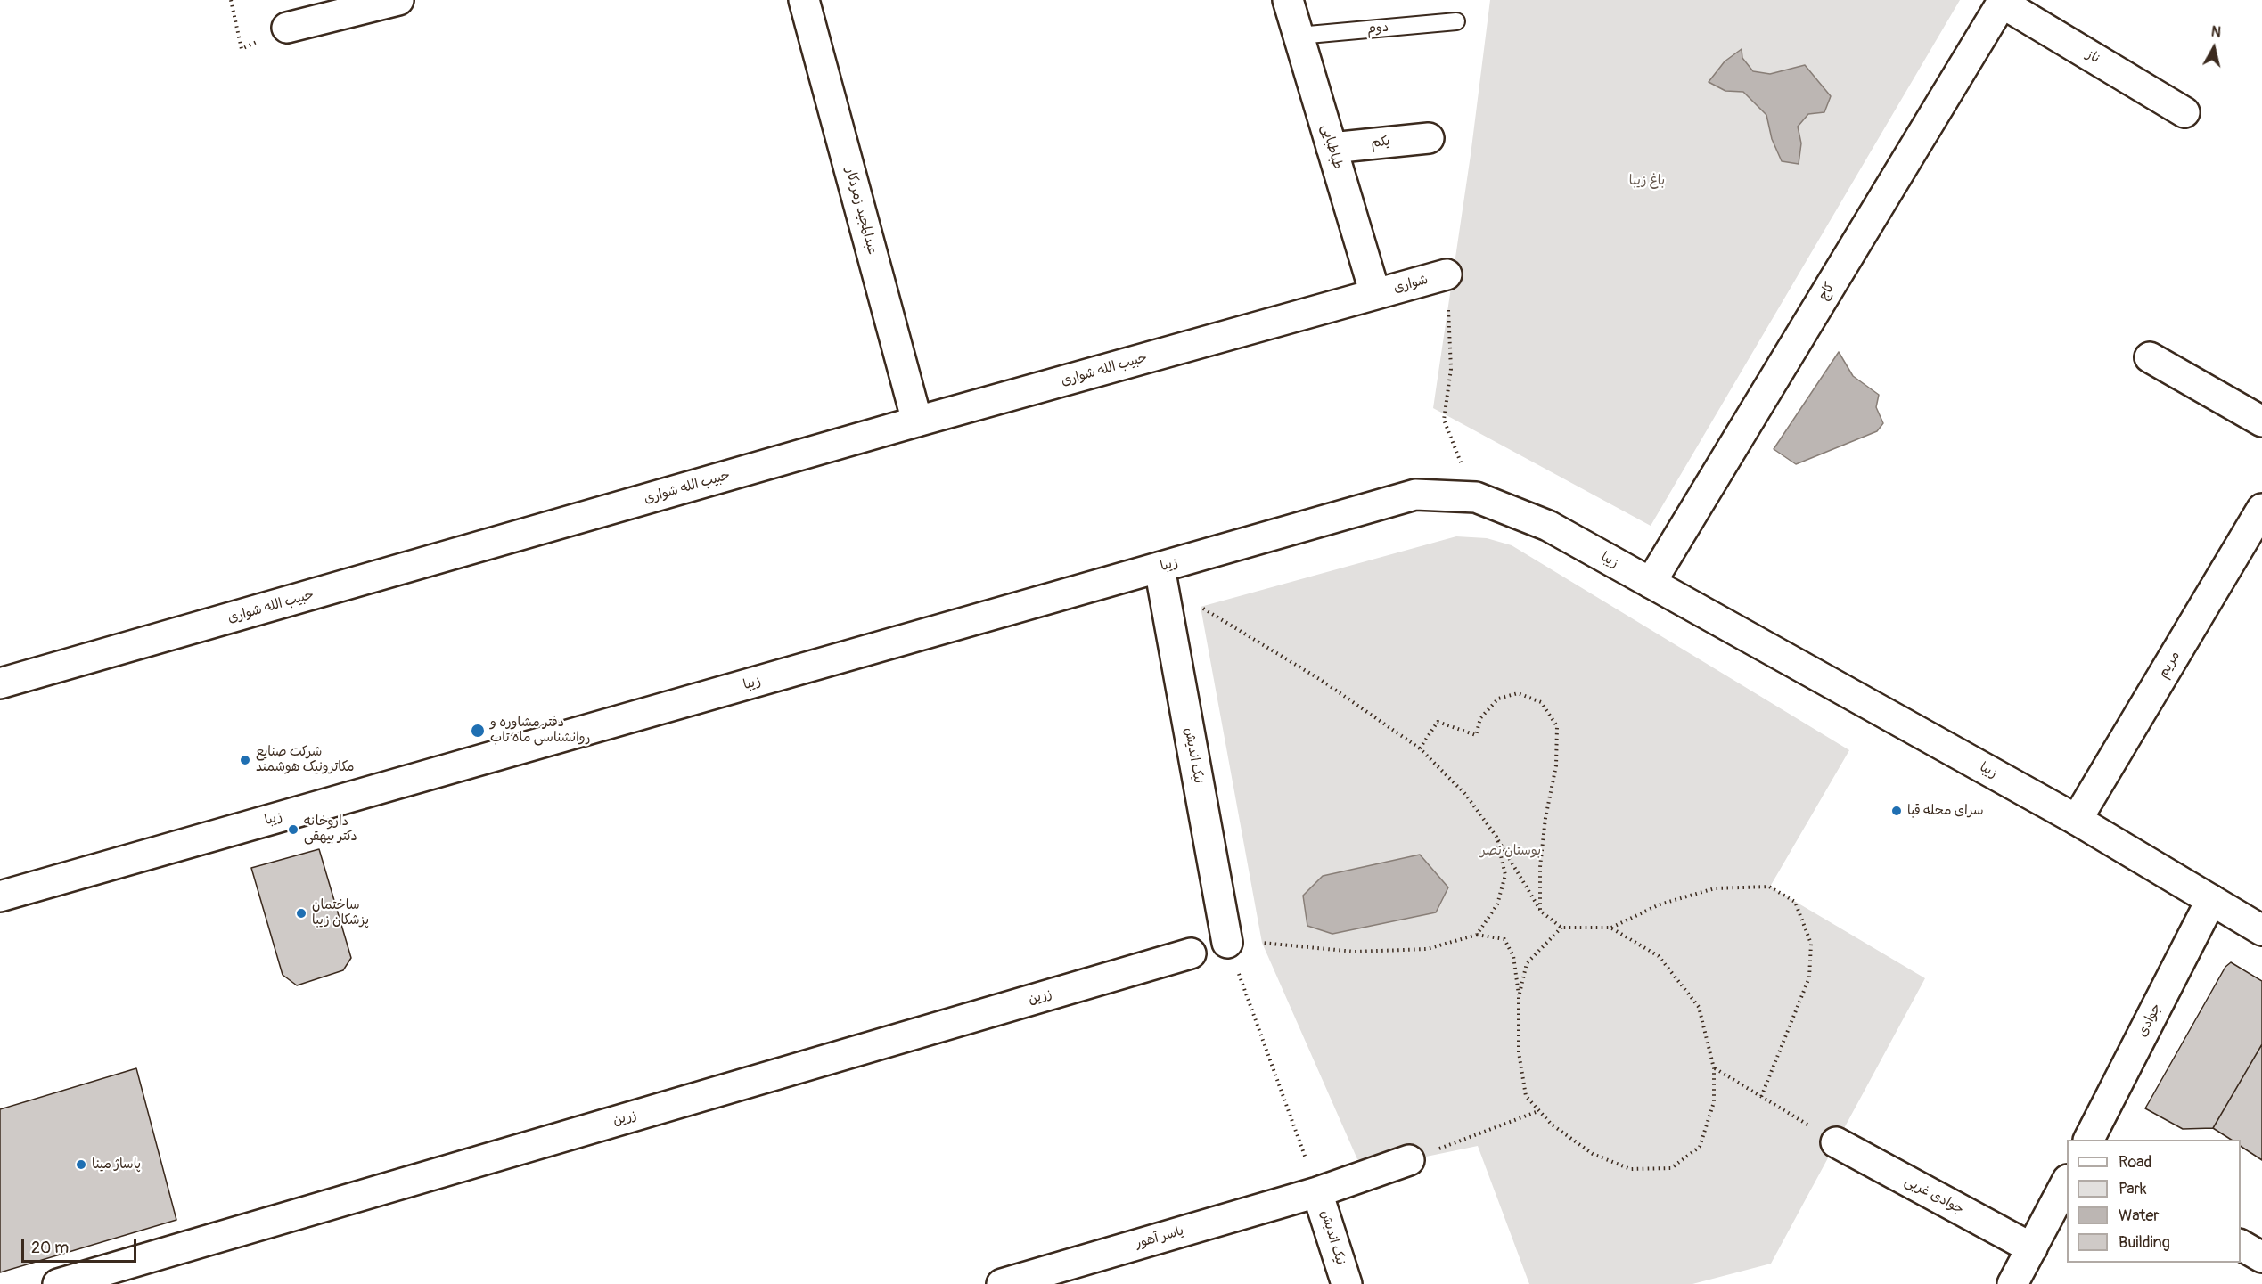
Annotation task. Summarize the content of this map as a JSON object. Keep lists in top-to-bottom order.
{
  "streets": {
    "street": [
      "ناز",
      "یکم",
      "طباطبایی",
      "عبدالمجید زمردکار",
      "شواری",
      "کاج",
      "حبیب الله شواری",
      "زیبا",
      "مریم",
      "نیک اندیش",
      "زرین",
      "جوادی",
      "جوادی غربی",
      "یاسر آهور"
    ],
    "lane": ["دوم"]
  },
  "crossings": [
    ["دوم", "طباطبایی"],
    ["ناز", "کاج"],
    ["یکم", "طباطبایی"],
    ["طباطبایی", "شواری"],
    ["طباطبایی", "حبیب الله شواری"],
    ["عبدالمجید زمردکار", "حبیب الله شواری"],
    ["شواری", "حبیب الله شواری"],
    ["کاج", "زیبا"],
    ["زیبا", "مریم"],
    ["زیبا", "نیک اندیش"],
    ["زیبا", "جوادی"],
    ["نیک اندیش", "یاسر آهور"]
  ],
  "parks": ["باغ زیبا", "بوستان نصر"],
  "places": [
    "دفتر مشاوره و روانشناسی ماه تاب",
    "شرکت صنایع مکاترونیک هوشمند",
    "سرای محله قبا",
    "داروخانه دکتر بیهقی",
    "ساختمان پزشکان زیبا",
    "پاساژ مینا"
  ],
  "legend": [
    "Road",
    "Park",
    "Water",
    "Building"
  ],
  "scale_bar": "20 m",
  "north": "top"
}
